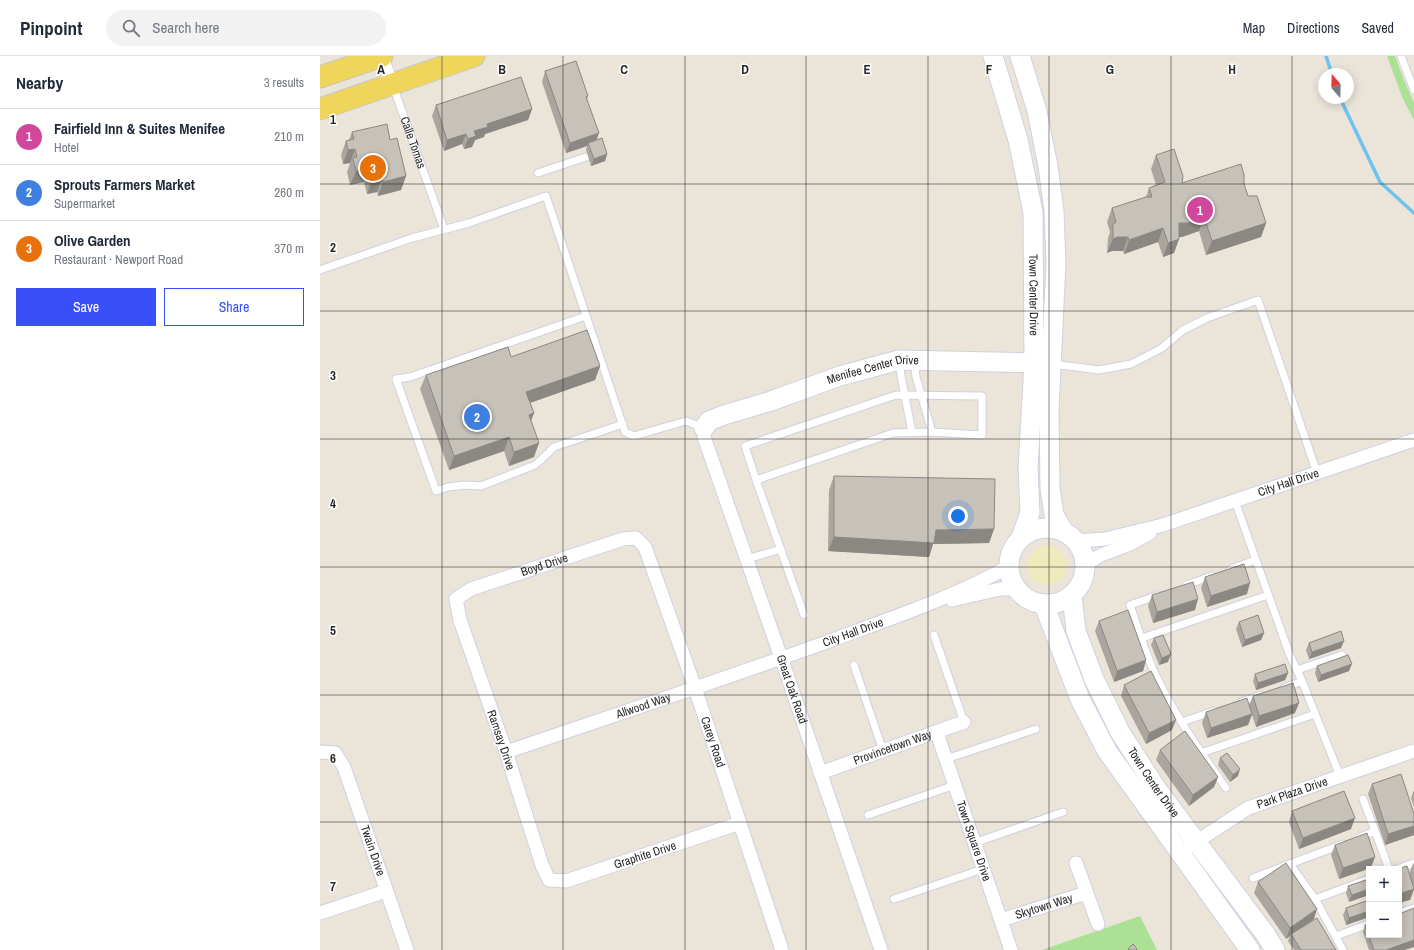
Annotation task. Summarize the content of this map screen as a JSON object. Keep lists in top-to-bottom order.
{
  "streets": {
    "street": [
      "Calle Tomas",
      "Town Center Drive",
      "Menifee Center Drive",
      "City Hall Drive",
      "Boyd Drive",
      "Great Oak Road",
      "Allwood Way",
      "Ramsay Drive",
      "Carey Road",
      "Provincetown Way",
      "Park Plaza Drive",
      "Town Square Drive",
      "Twain Drive",
      "Graphite Drive",
      "Skytown Way"
    ]
  },
  "crossings": [
    ["Town Center Drive", "Menifee Center Drive"],
    ["Town Center Drive", "City Hall Drive"],
    ["Town Center Drive", "Park Plaza Drive"],
    ["Menifee Center Drive", "Great Oak Road"],
    ["City Hall Drive", "Great Oak Road"],
    ["City Hall Drive", "Allwood Way"],
    ["Boyd Drive", "Ramsay Drive"],
    ["Boyd Drive", "Carey Road"],
    ["Great Oak Road", "Allwood Way"],
    ["Great Oak Road", "Provincetown Way"],
    ["Allwood Way", "Ramsay Drive"],
    ["Allwood Way", "Carey Road"],
    ["Ramsay Drive", "Graphite Drive"],
    ["Carey Road", "Graphite Drive"],
    ["Provincetown Way", "Town Square Drive"],
    ["Town Square Drive", "Skytown Way"]
  ],
  "north": "top",
  "page": {
    "header": "Pinpoint",
    "search": "Search here",
    "nav": ["Map", "Directions", "Saved"],
    "heading": ["Nearby", "3 results"],
    "list": [
      {
        "mark": "1",
        "name": "Fairfield Inn & Suites Menifee",
        "note": "Hotel",
        "value": "210 m"
      },
      {
        "mark": "2",
        "name": "Sprouts Farmers Market",
        "note": "Supermarket",
        "value": "260 m"
      },
      {
        "mark": "3",
        "name": "Olive Garden",
        "note": "Restaurant · Newport Road",
        "value": "370 m"
      }
    ],
    "pins": ["3", "1", "2"],
    "buttons": ["Save", "Share"],
    "map_buttons": ["+", "−"]
  },
  "grid": {
    "columns": [
      "A",
      "B",
      "C",
      "D",
      "E",
      "F",
      "G",
      "H"
    ],
    "rows": [
      "1",
      "2",
      "3",
      "4",
      "5",
      "6",
      "7"
    ]
  }
}
